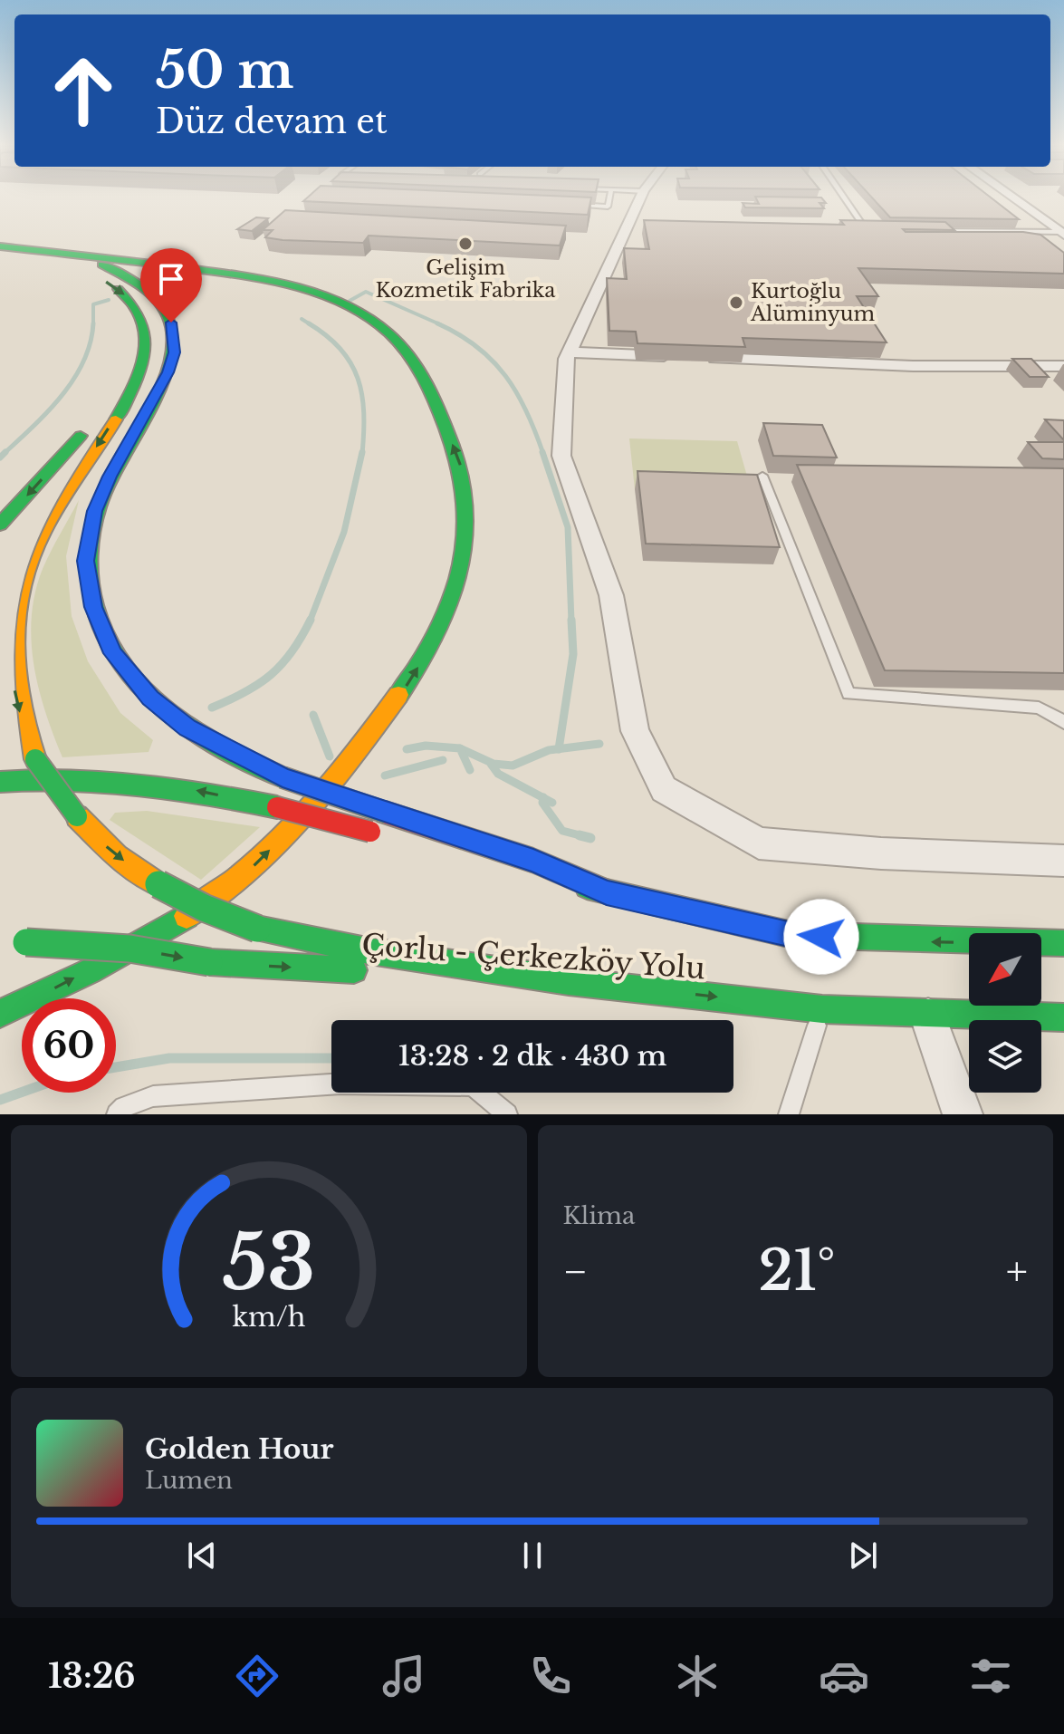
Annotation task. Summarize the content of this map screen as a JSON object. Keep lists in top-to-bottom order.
{
  "streets": {
    "main road": ["Çorlu - Çerkezköy Yolu"]
  },
  "places": ["Gelişim Kozmetik Fabrika", "Kurtoğlu Alüminyum"],
  "north": "bottom left",
  "page": {
    "turn": ["50 m", "Düz devam et"],
    "limit": "60",
    "trip": "13:28 · 2 dk · 430 m",
    "tile": "Klima",
    "heat": ["−", "21°", "+"],
    "song": ["Golden Hour", "Lumen"],
    "tabs": "13:26",
    "gauge": ["53", "km/h"]
  }
}
